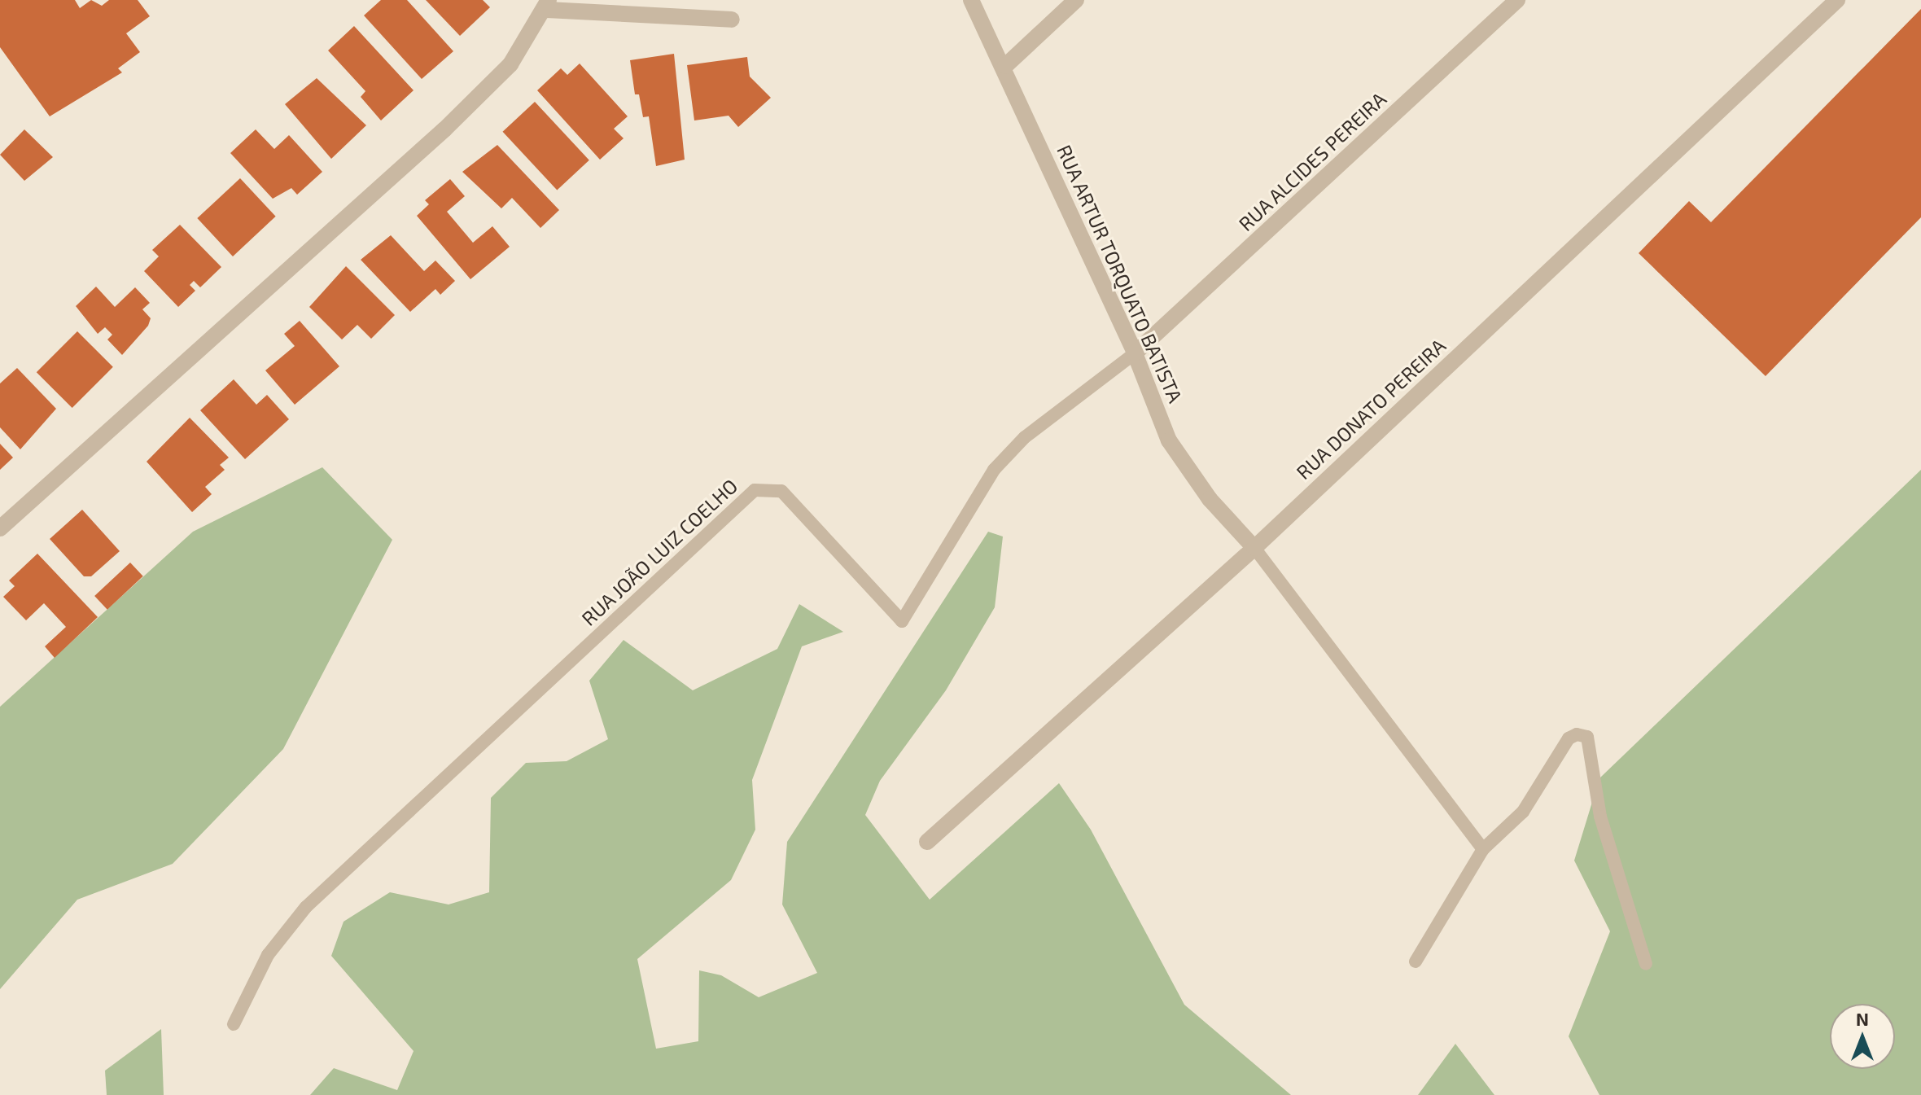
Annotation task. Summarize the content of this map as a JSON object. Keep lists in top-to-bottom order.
{
  "streets": {
    "street": ["RUA ALCIDES PEREIRA", "RUA ARTUR TORQUATO BATISTA", "RUA DONATO PEREIRA"],
    "lane": ["RUA JOÃO LUIZ COELHO"]
  },
  "crossings": [
    ["RUA ALCIDES PEREIRA", "RUA ARTUR TORQUATO BATISTA"],
    ["RUA ALCIDES PEREIRA", "RUA JOÃO LUIZ COELHO"],
    ["RUA ARTUR TORQUATO BATISTA", "RUA DONATO PEREIRA"],
    ["RUA ARTUR TORQUATO BATISTA", "RUA JOÃO LUIZ COELHO"]
  ],
  "north": "top"
}
